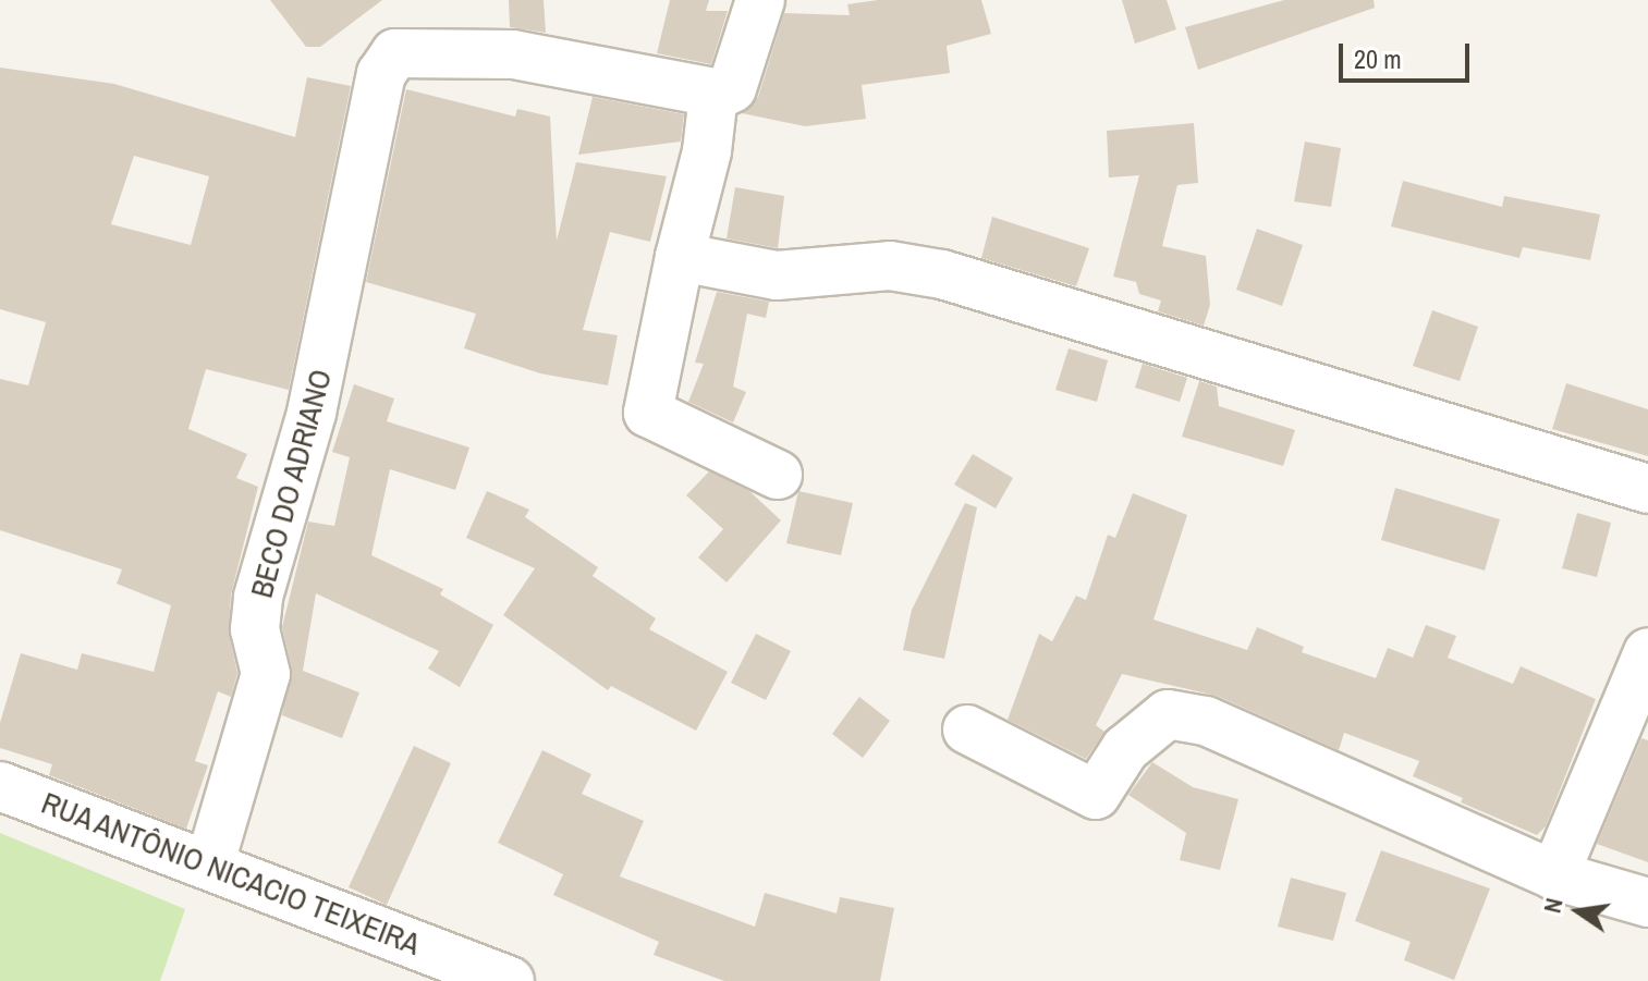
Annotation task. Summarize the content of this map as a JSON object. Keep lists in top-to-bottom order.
{
  "streets": {
    "street": ["BECO DO ADRIANO", "RUA ANTÔNIO NICACIO TEIXEIRA"]
  },
  "crossings": [
    ["BECO DO ADRIANO", "RUA ANTÔNIO NICACIO TEIXEIRA"]
  ],
  "scale_bar": "20 m",
  "north": "left"
}
